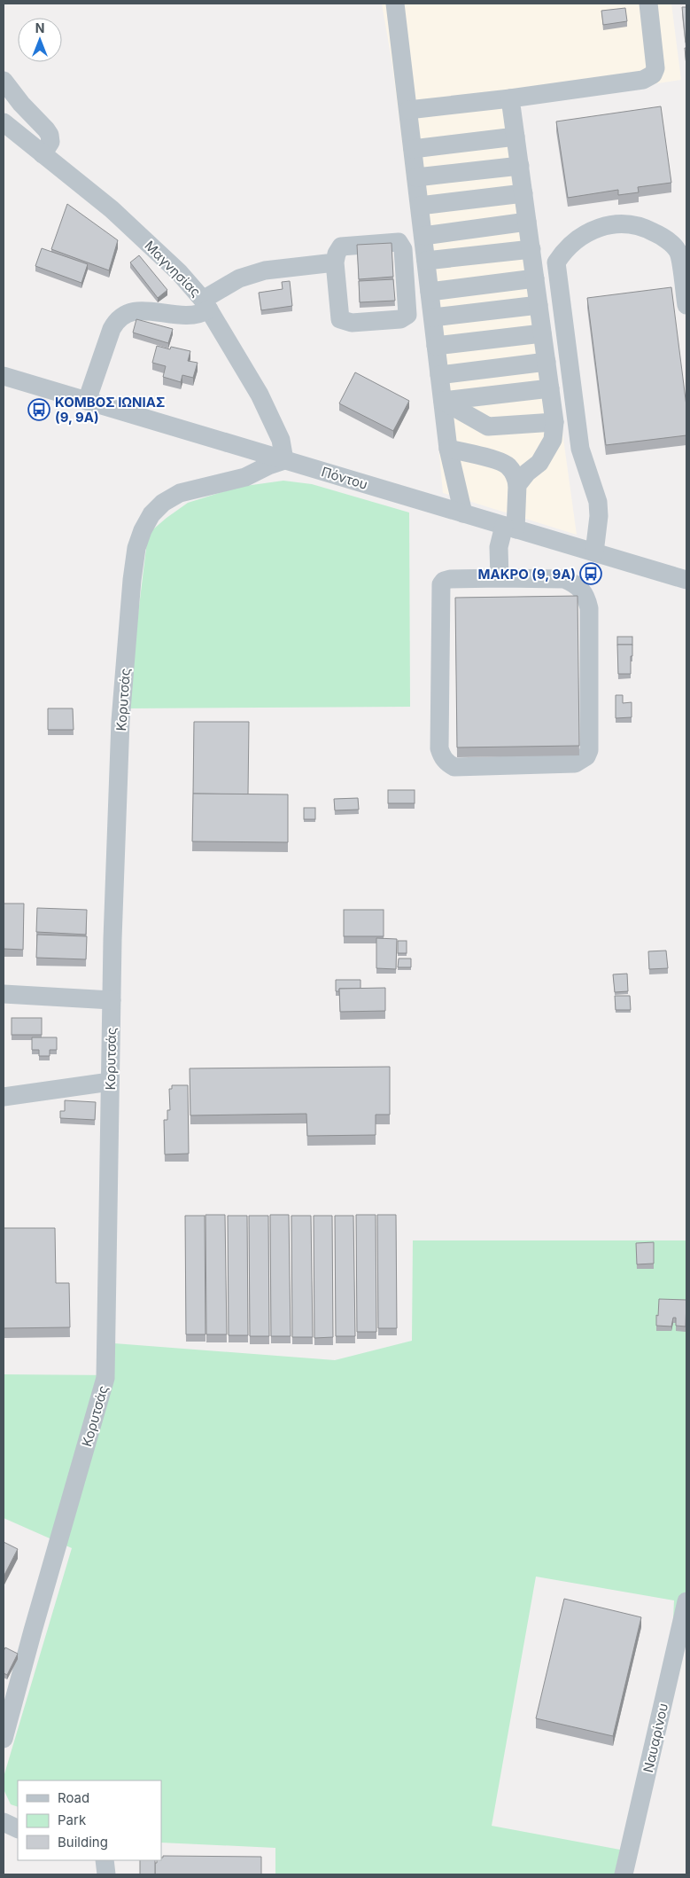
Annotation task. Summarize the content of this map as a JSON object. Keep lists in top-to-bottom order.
{
  "streets": {
    "street": [
      "Μαγνησίας",
      "Πόντου",
      "Κορυτσάς",
      "Ναυαρίνου"
    ]
  },
  "crossings": [
    ["Μαγνησίας", "Πόντου"],
    ["Μαγνησίας", "Κορυτσάς"],
    ["Πόντου", "Κορυτσάς"]
  ],
  "places": {
    "bus stop": ["ΚΟΜΒΟΣ ΙΩΝΙΑΣ (9, 9Α)", "ΜΑΚΡΟ (9, 9Α)"]
  },
  "legend": ["Road", "Park", "Building"],
  "north": "top"
}
